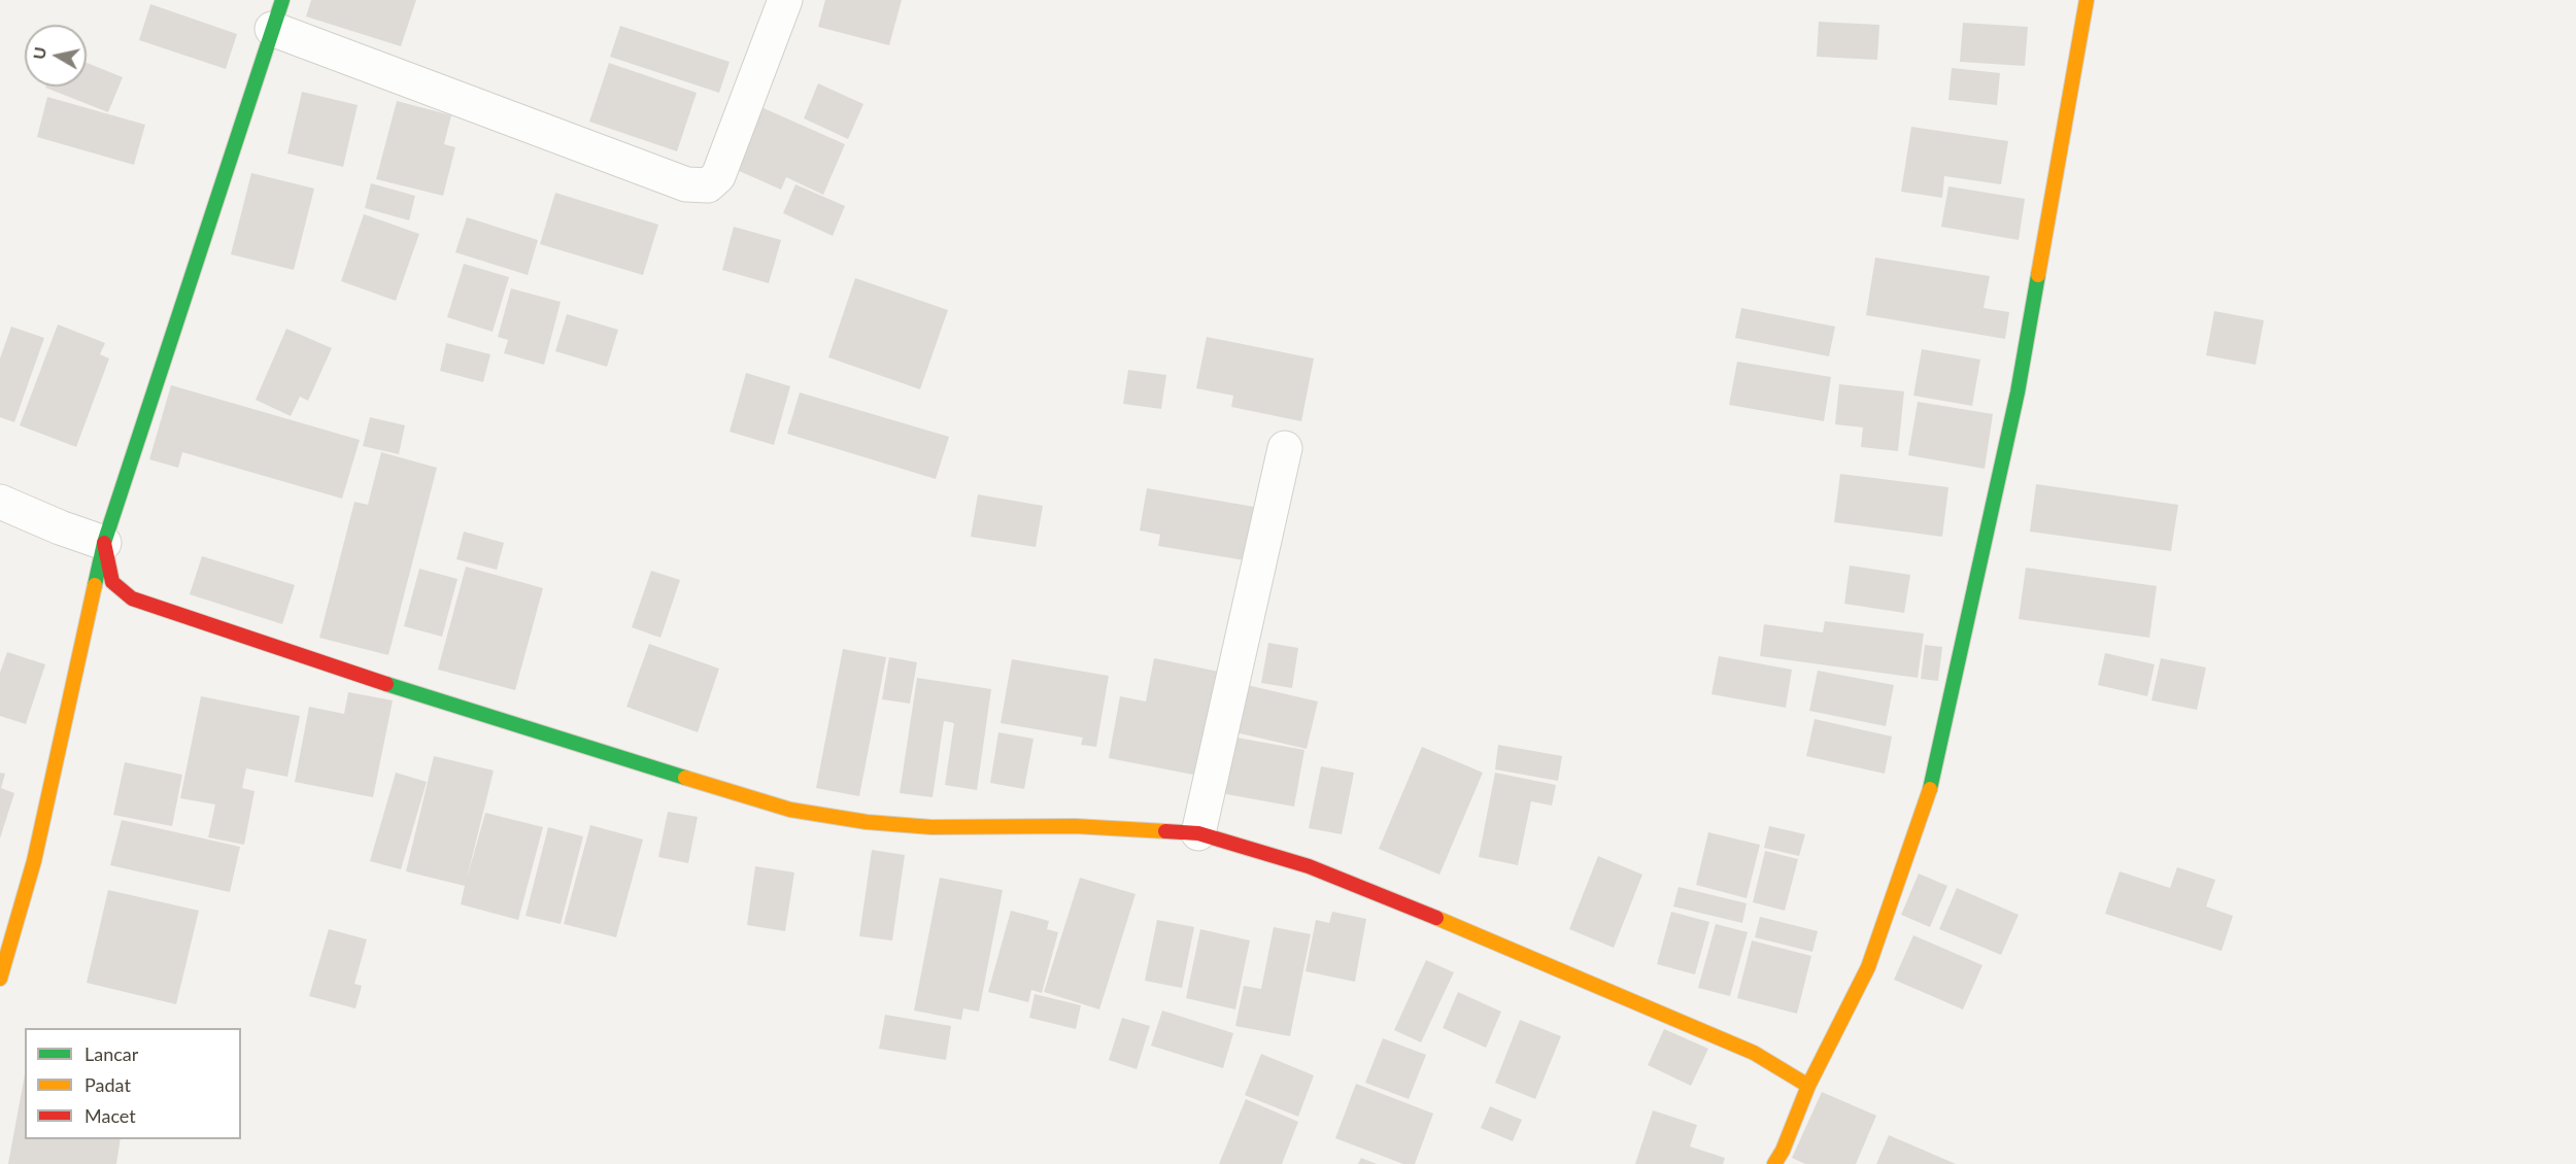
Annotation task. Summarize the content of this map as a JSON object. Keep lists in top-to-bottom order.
{
  "legend": ["Lancar", "Padat", "Macet"],
  "north": "left"
}
